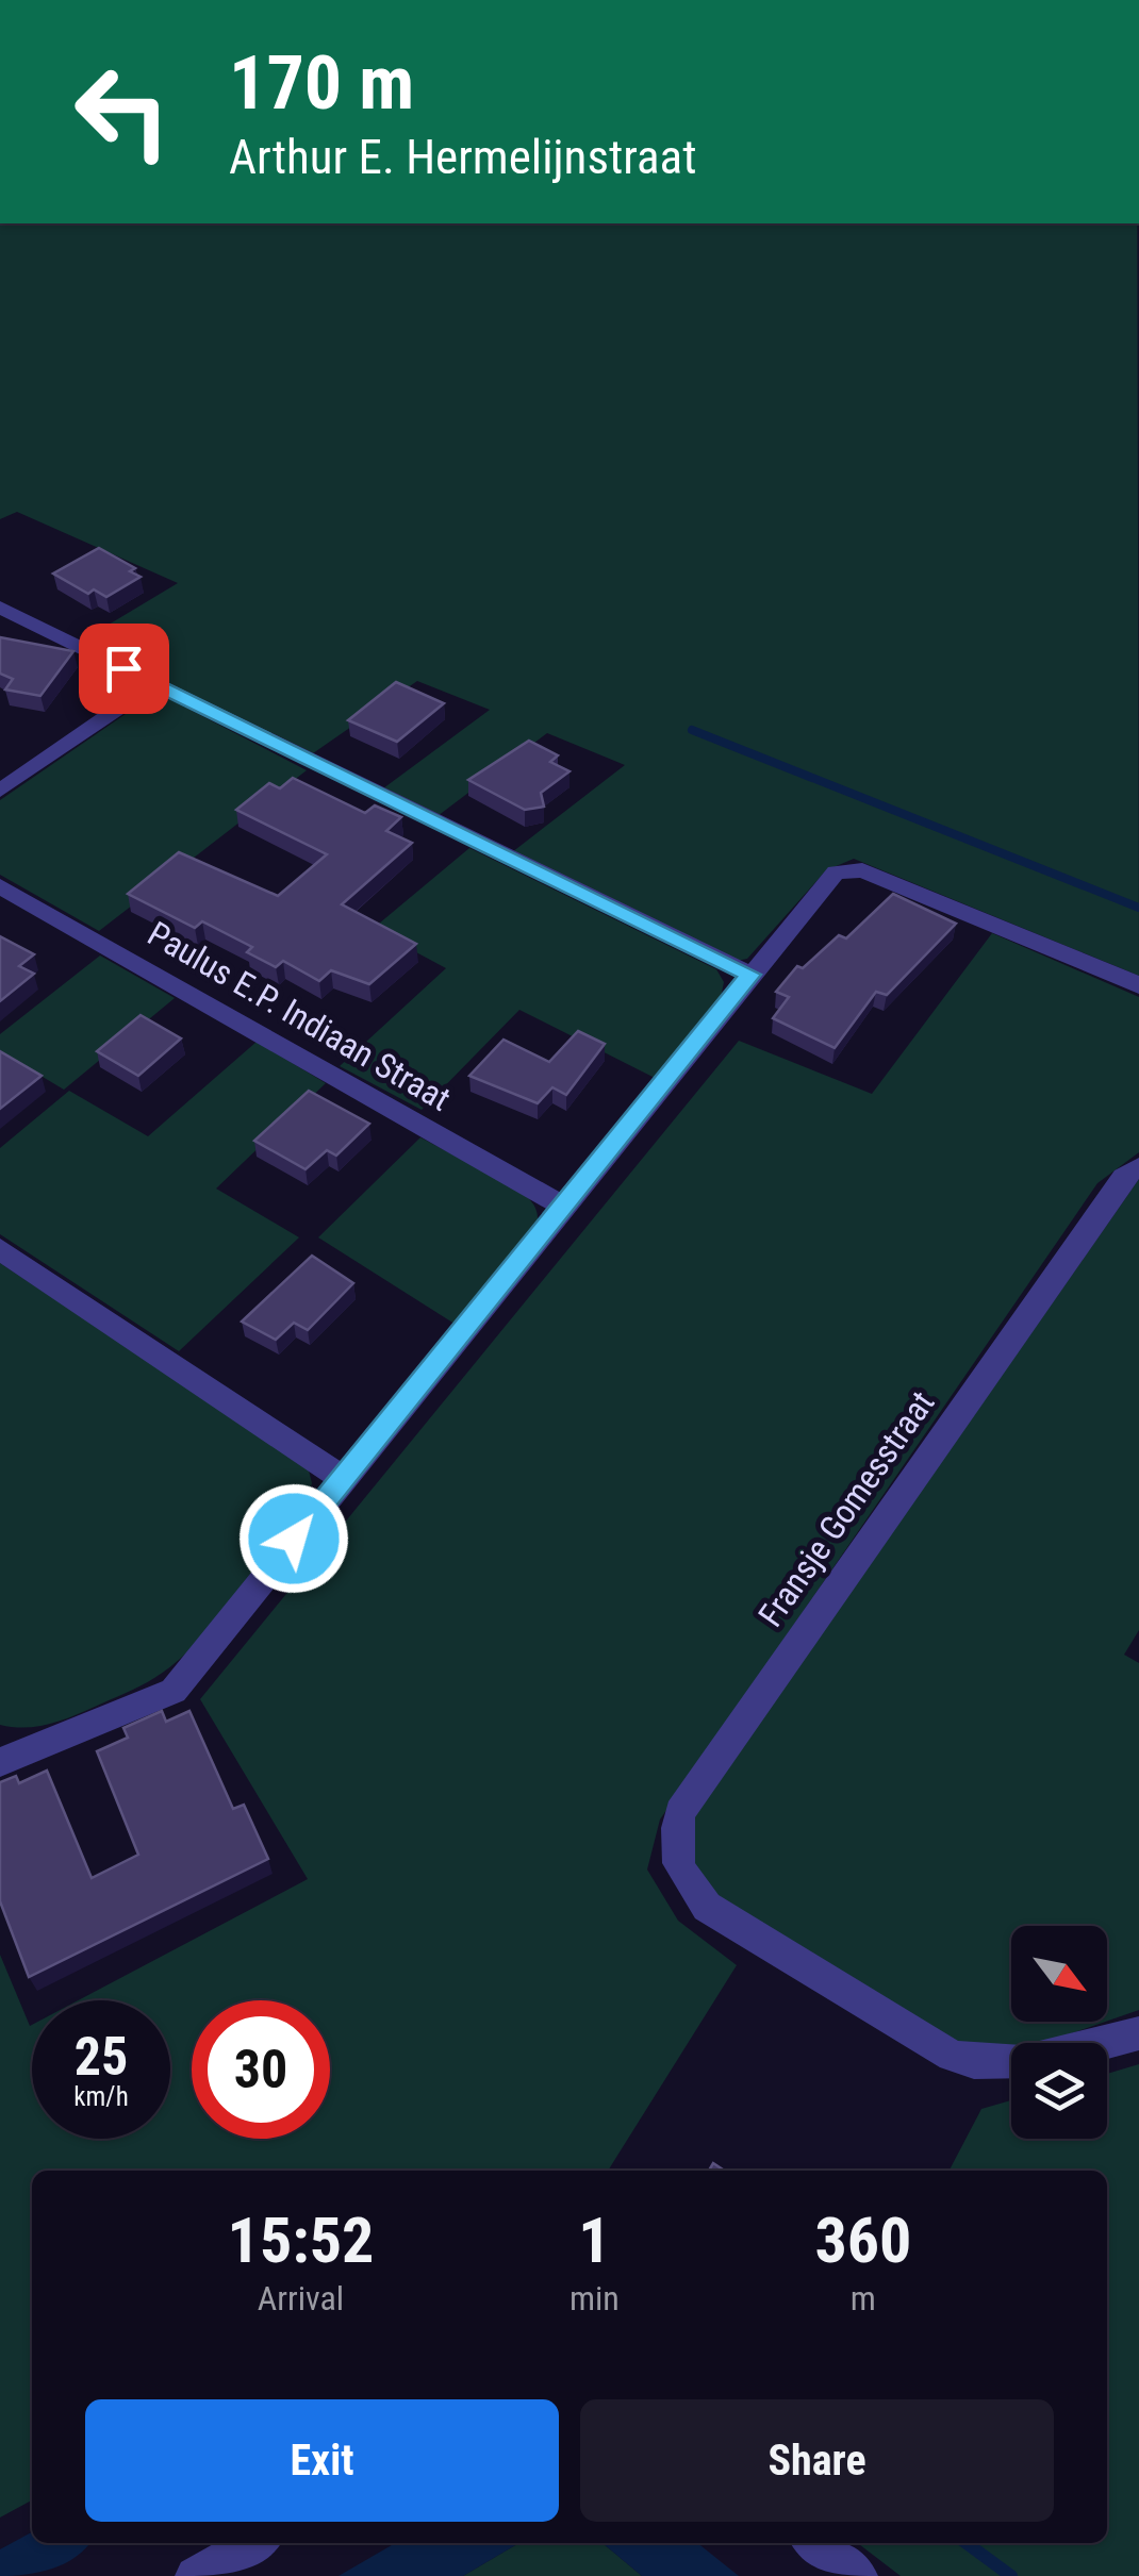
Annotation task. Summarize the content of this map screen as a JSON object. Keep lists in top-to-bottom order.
{
  "streets": {
    "street": ["Paulus E.P. Indiaan Straat", "Fransje Gomesstraat"]
  },
  "north": "bottom right",
  "page": {
    "turn": ["170 m", "Arthur E. Hermelijnstraat"],
    "speed": "25 km/h",
    "limit": "30",
    "eta": [
      "15:52",
      "Arrival",
      "1",
      "min",
      "360",
      "m"
    ],
    "buttons": ["Exit", "Share"]
  }
}
